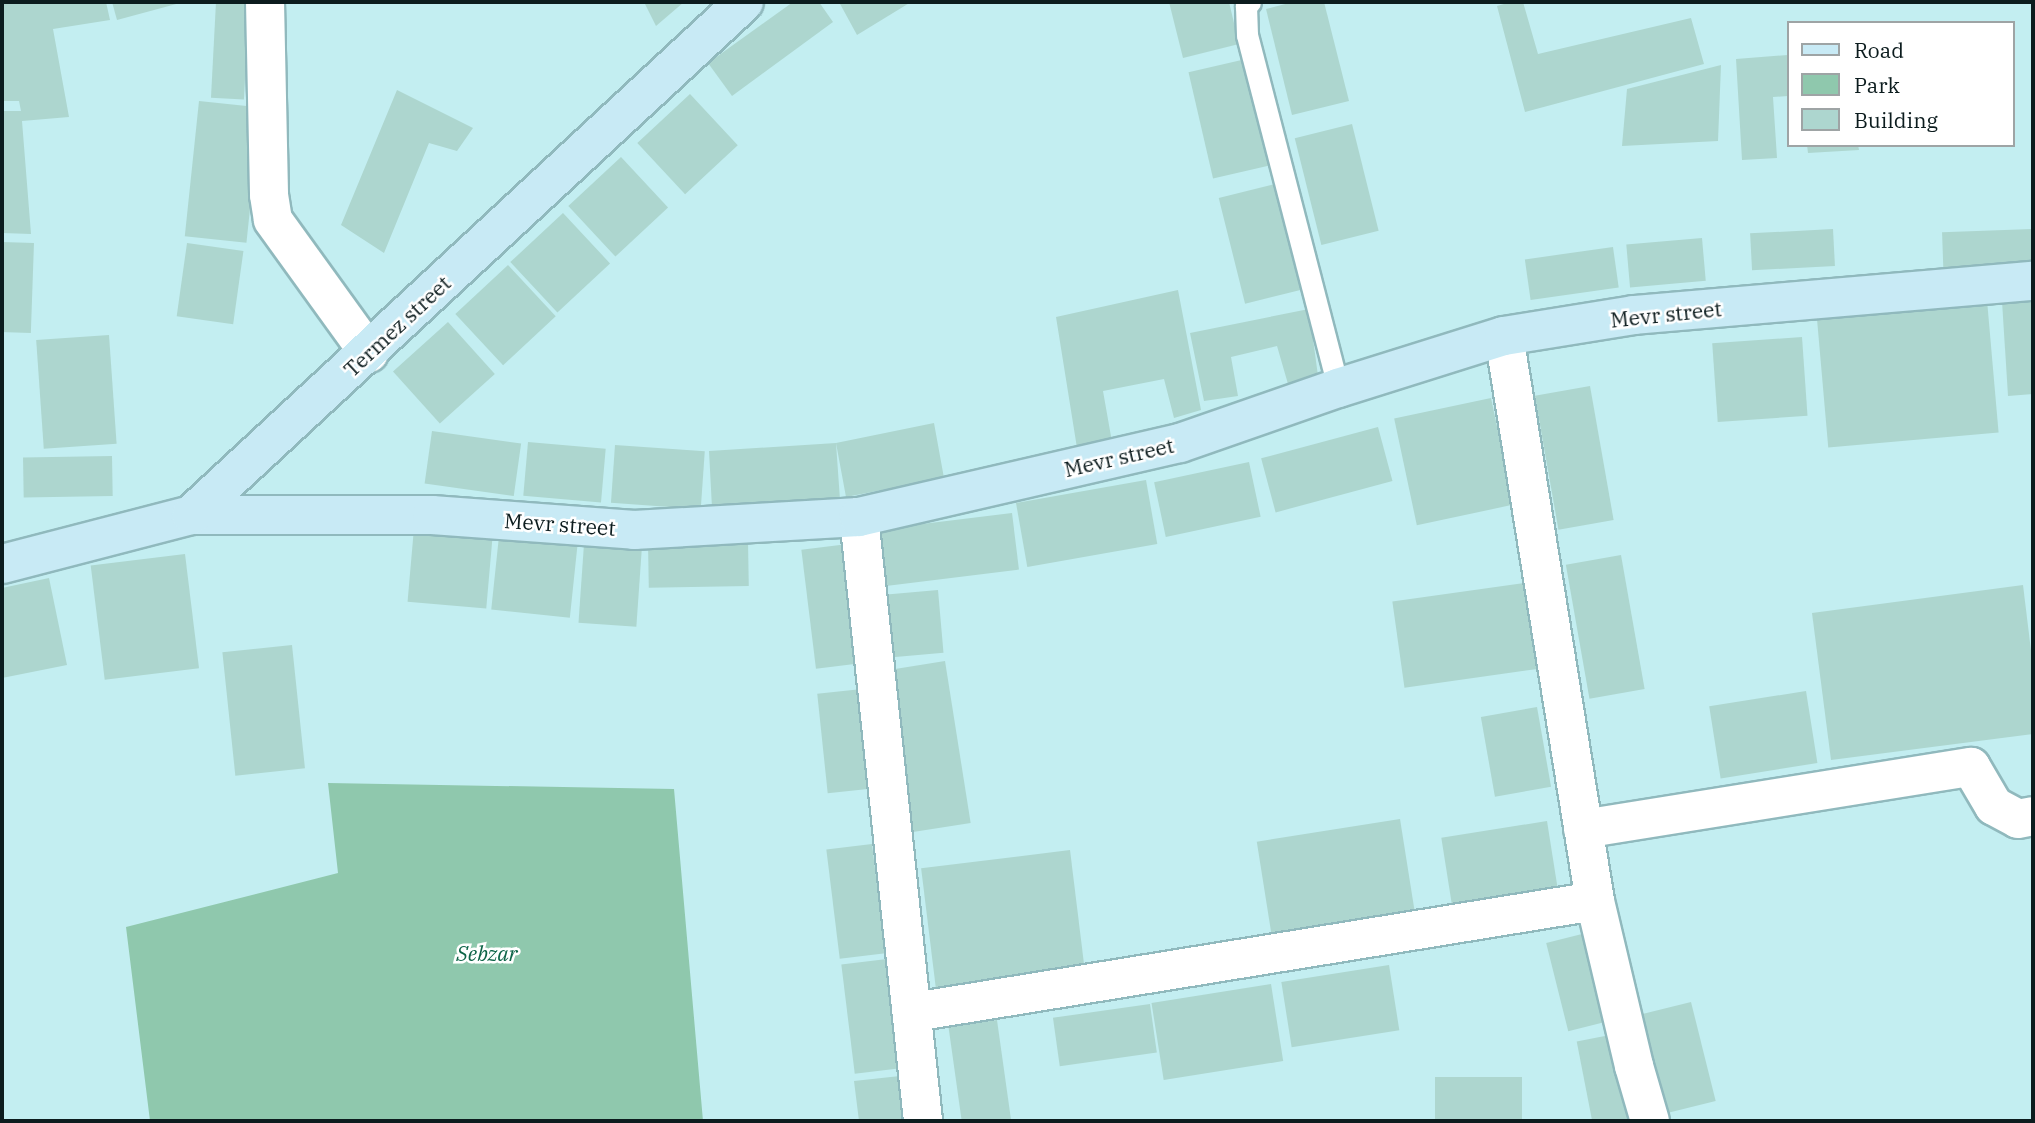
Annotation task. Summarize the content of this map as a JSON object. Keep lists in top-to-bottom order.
{
  "streets": {
    "street": ["Mevr street", "Termez street"]
  },
  "crossings": [
    ["Mevr street", "Termez street"]
  ],
  "parks": ["Sebzar"],
  "legend": ["Road", "Park", "Building"]
}
